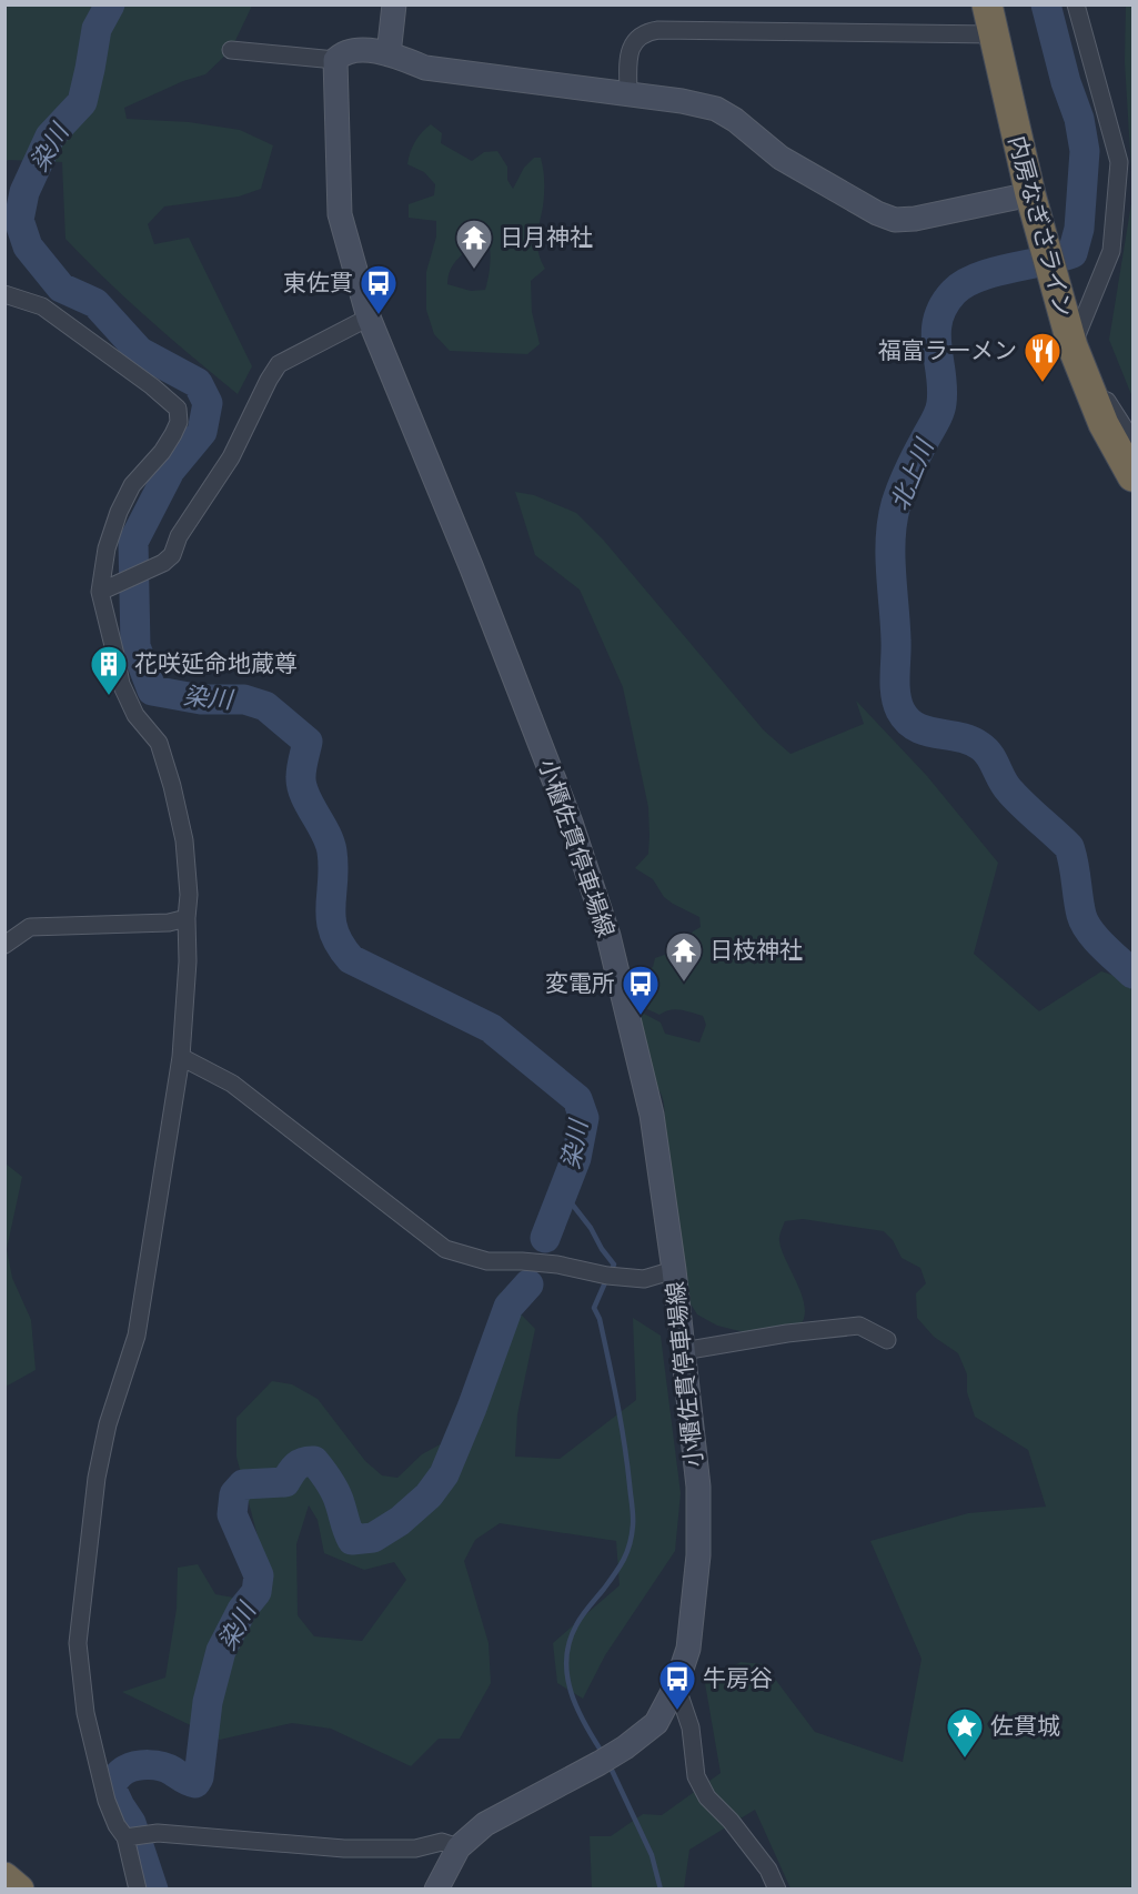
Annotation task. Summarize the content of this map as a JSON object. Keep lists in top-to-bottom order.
{
  "streets": {
    "highway": ["内房なぎさライン"],
    "main road": ["小櫃佐貫停車場線"]
  },
  "water": ["染川", "北上川"],
  "places": {
    "temple": ["日月神社", "日枝神社"],
    "bus stop": ["東佐貫", "変電所", "牛房谷"],
    "restaurant": ["福富ラーメン"],
    "building": ["花咲延命地蔵尊"],
    "place": ["佐貫城"]
  }
}
